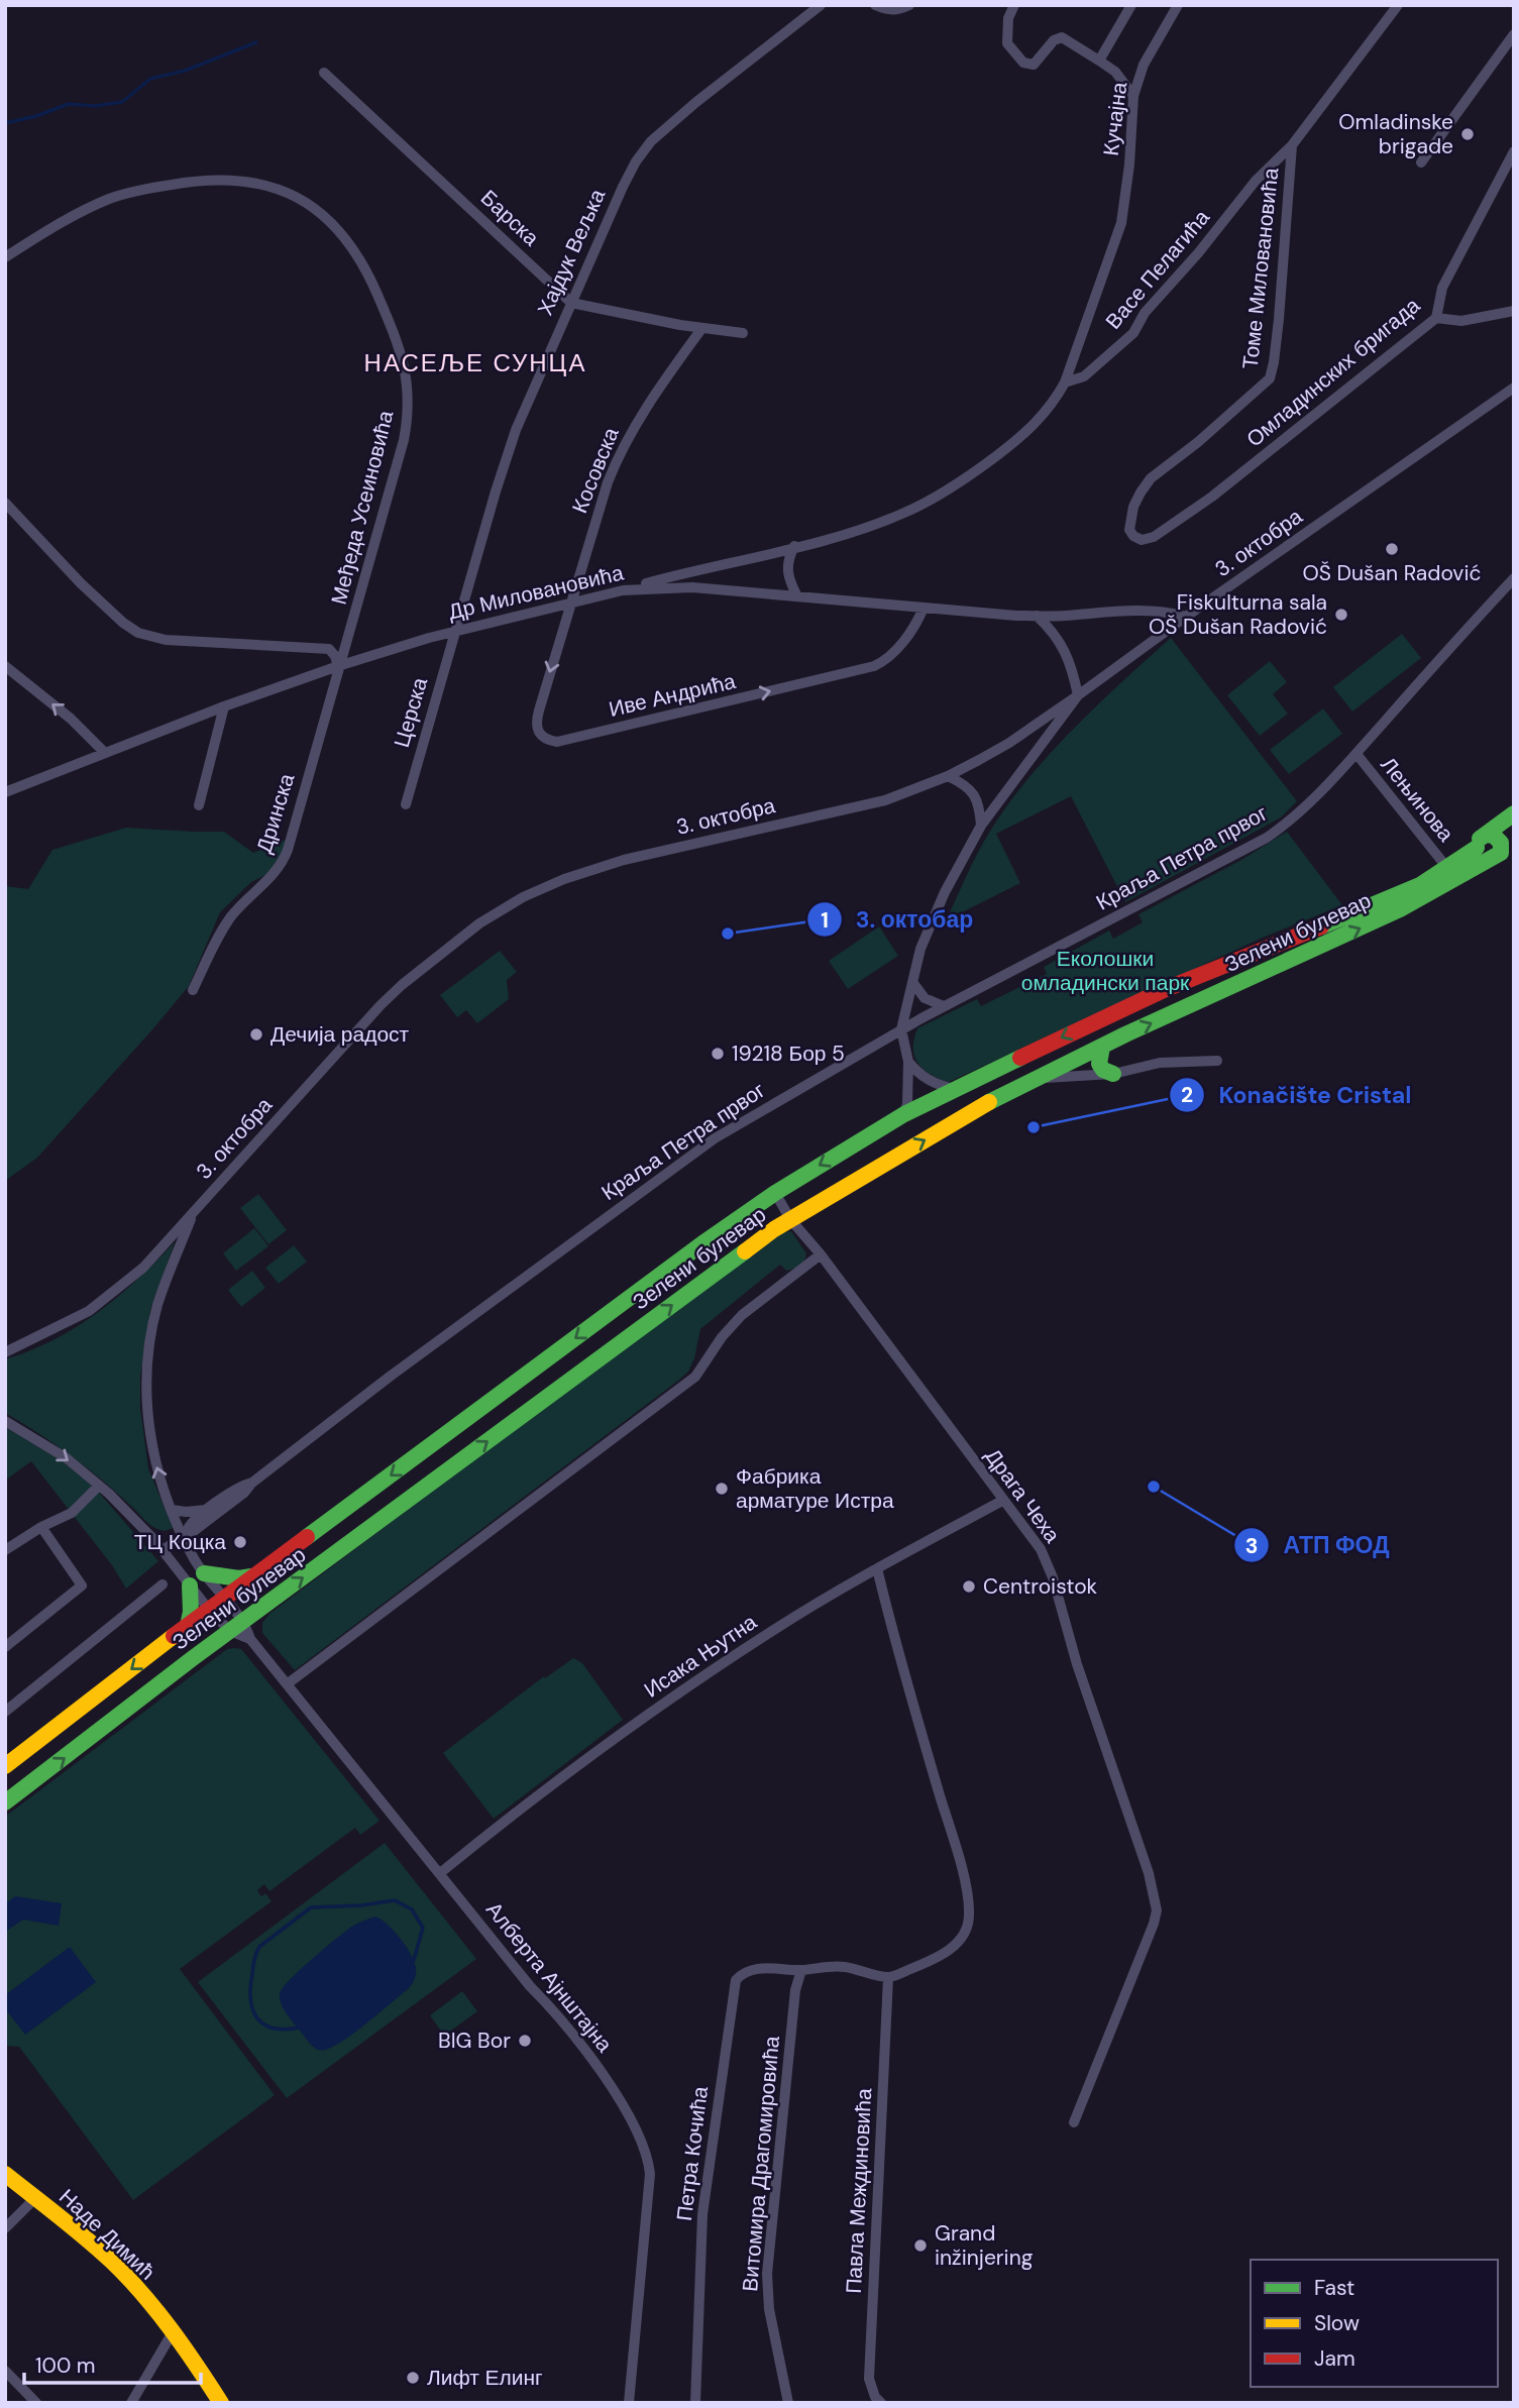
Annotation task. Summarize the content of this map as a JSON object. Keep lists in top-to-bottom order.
{
  "streets": {
    "street": [
      "Кучајна",
      "Барска",
      "Хајдук Вељка",
      "Томе Миловановића",
      "Васе Пелагића",
      "Омладинских бригада",
      "Косовска",
      "Међеда Усеиновића",
      "3. октобра",
      "Др Миловановића",
      "Иве Андрића",
      "Церска",
      "Лењинова",
      "Дринска",
      "Краља Петра првог",
      "Зелени булевар",
      "Драга Чеха",
      "Исака Њутна",
      "Алберта Ајнштајна",
      "Петра Кочића",
      "Витомира Драгомировића",
      "Павла Междиновића",
      "Наде Димић"
    ]
  },
  "crossings": [
    ["Кучајна", "Васе Пелагића"],
    ["Барска", "Хајдук Вељка"],
    ["Хајдук Вељка", "Др Миловановића"],
    ["Хајдук Вељка", "Церска"],
    ["Томе Миловановића", "Васе Пелагића"],
    ["Томе Миловановића", "Омладинских бригада"],
    ["Васе Пелагића", "Др Миловановића"],
    ["Косовска", "Др Миловановића"],
    ["Косовска", "Иве Андрића"],
    ["Међеда Усеиновића", "Др Миловановића"],
    ["Међеда Усеиновића", "Дринска"],
    ["3. октобра", "Др Миловановића"],
    ["Др Миловановића", "Иве Андрића"],
    ["Др Миловановића", "Церска"],
    ["Др Миловановића", "Дринска"],
    ["Лењинова", "Краља Петра првог"],
    ["Лењинова", "Зелени булевар"],
    ["Зелени булевар", "Драга Чеха"],
    ["Зелени булевар", "Алберта Ајнштајна"],
    ["Драга Чеха", "Исака Њутна"],
    ["Исака Њутна", "Алберта Ајнштајна"],
    ["Петра Кочића", "Витомира Драгомировића"],
    ["Петра Кочића", "Павла Междиновића"]
  ],
  "districts": ["НАСЕЉЕ СУНЦА"],
  "parks": ["Еколошки омладински парк"],
  "places": [
    "Omladinske brigade",
    "OŠ Dušan Radović",
    "Fiskulturna sala OŠ Dušan Radović",
    "3. октобар",
    "Дечија радост",
    "19218 Бор 5",
    "Konačište Cristal",
    "АТП ФОД",
    "Фабрика арматуре Истра",
    "ТЦ Коцка",
    "Centroistok",
    "BIG Bor",
    "Grand inžinjering",
    "Лифт Елинг"
  ],
  "legend": ["Fast", "Slow", "Jam"],
  "scale_bar": "100 m"
}
